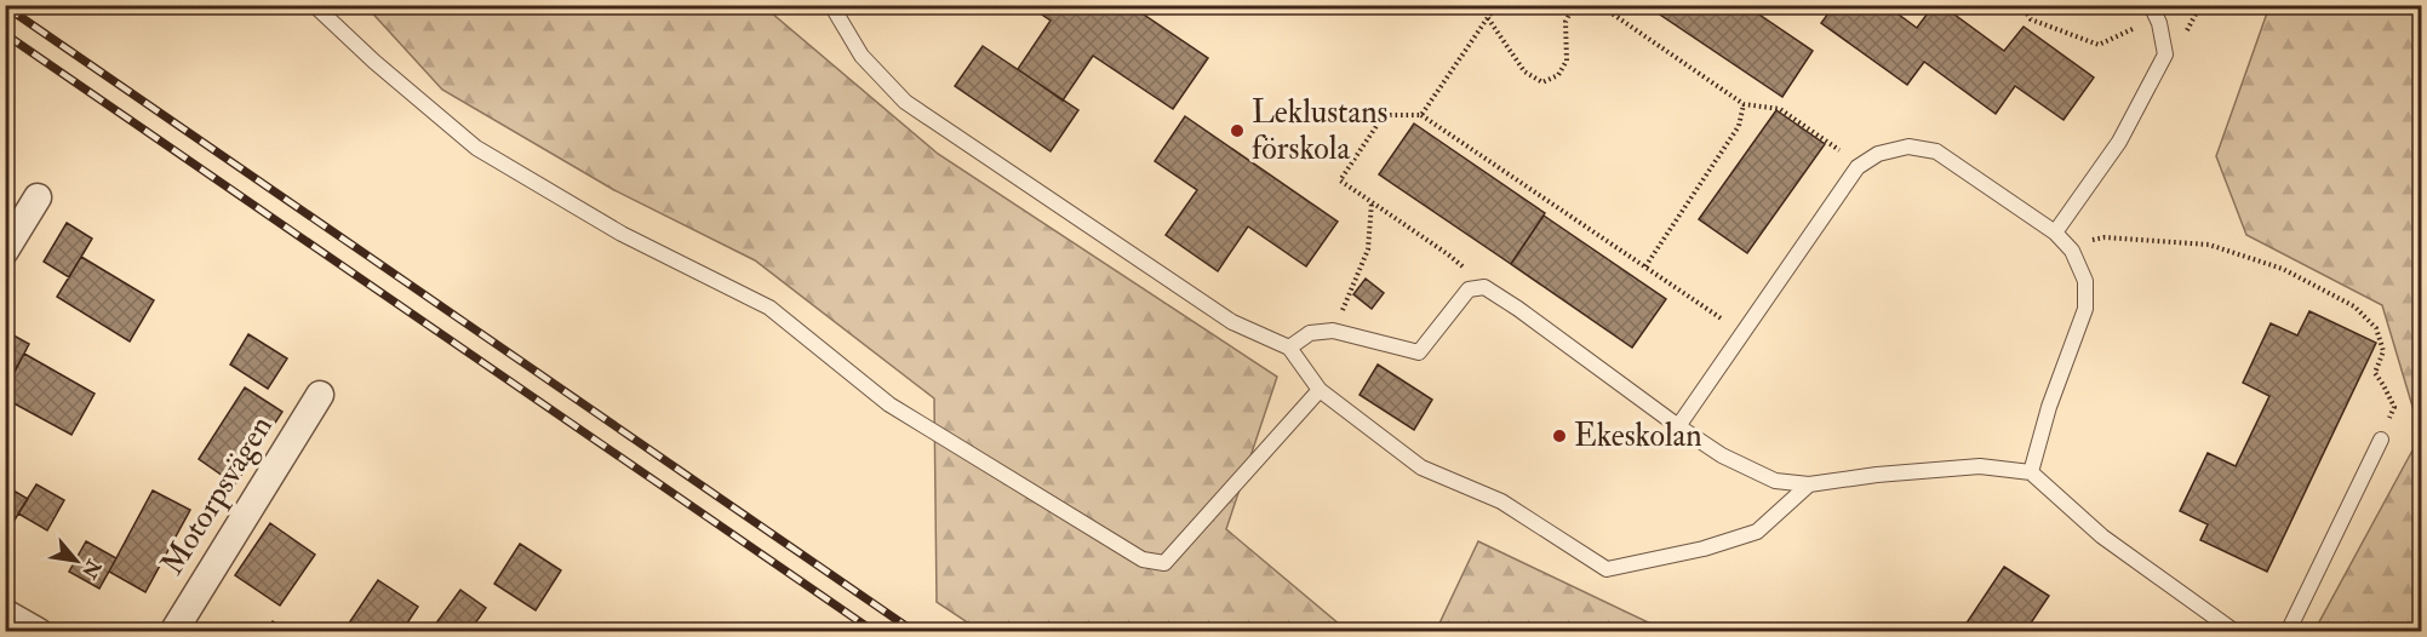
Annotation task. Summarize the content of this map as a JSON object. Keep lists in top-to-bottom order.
{
  "streets": {
    "street": ["Motorpsvägen"]
  },
  "places": ["Leklustans förskola", "Ekeskolan"],
  "north": "bottom right"
}
